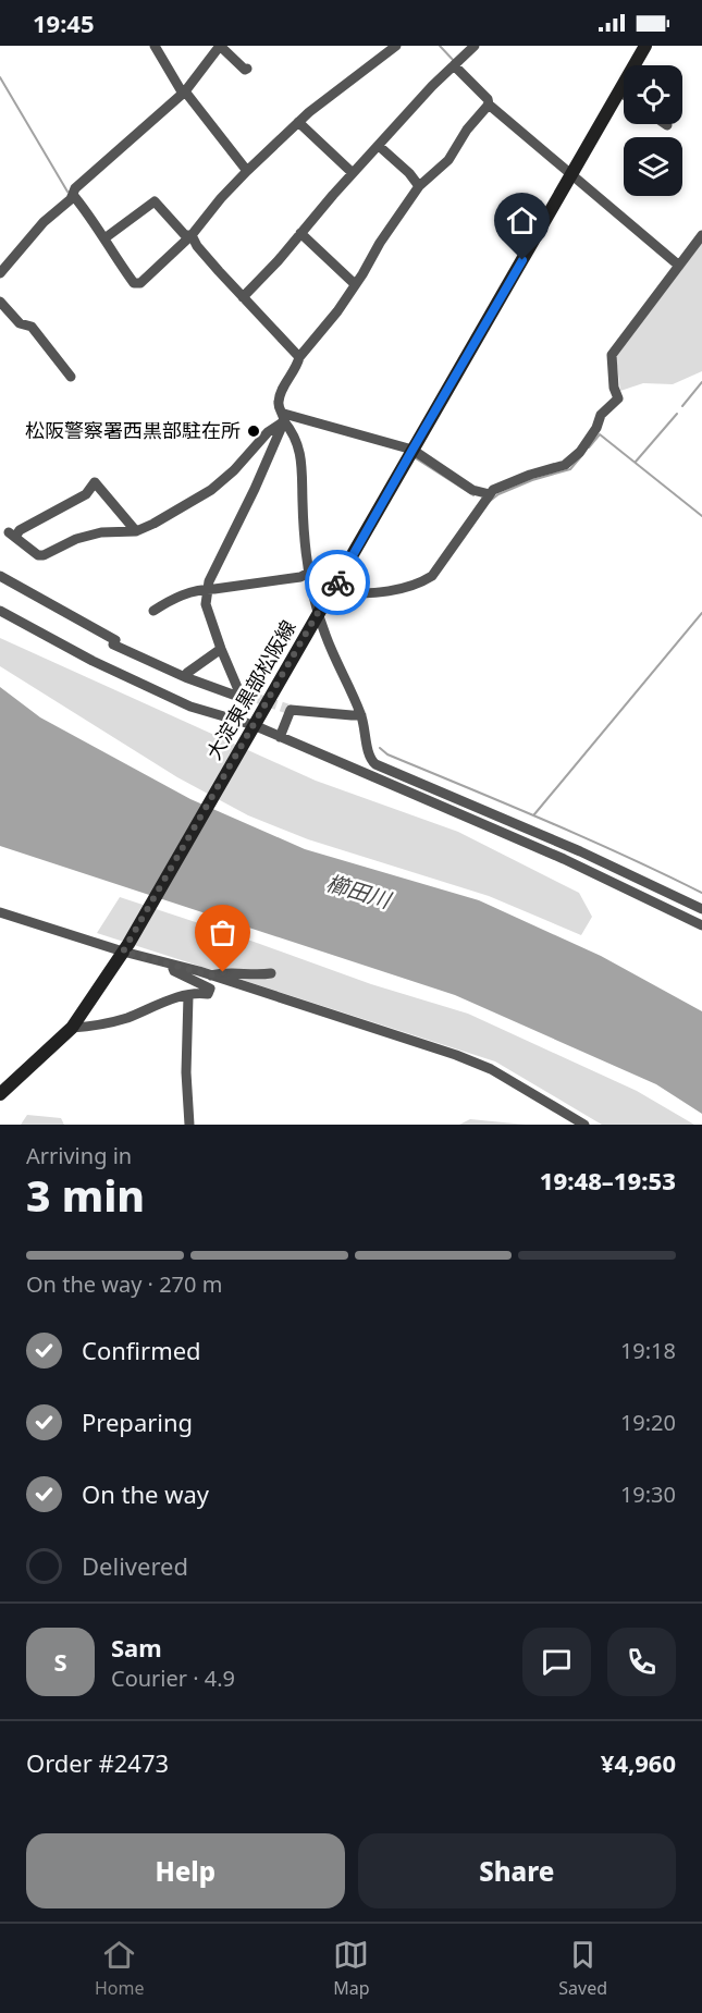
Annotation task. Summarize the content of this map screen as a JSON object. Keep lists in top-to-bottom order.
{
  "streets": {
    "main road": ["大淀東黒部松阪線"]
  },
  "water": ["櫛田川"],
  "places": ["松阪警察署西黒部駐在所"],
  "page": {
    "status": "19:45",
    "heading": ["3 min", "Arriving in", "19:48–19:53"],
    "panel": [
      "Sam",
      "Courier · 4.9",
      "Order #2473",
      "¥4,960"
    ],
    "bar": "On the way · 270 m",
    "list": [
      ["Confirmed", "19:18"],
      ["Preparing", "19:20"],
      ["On the way", "19:30"],
      "Delivered"
    ],
    "round": "S",
    "buttons": ["Help", "Share"],
    "tabs": ["Home", "Map", "Saved"]
  }
}
